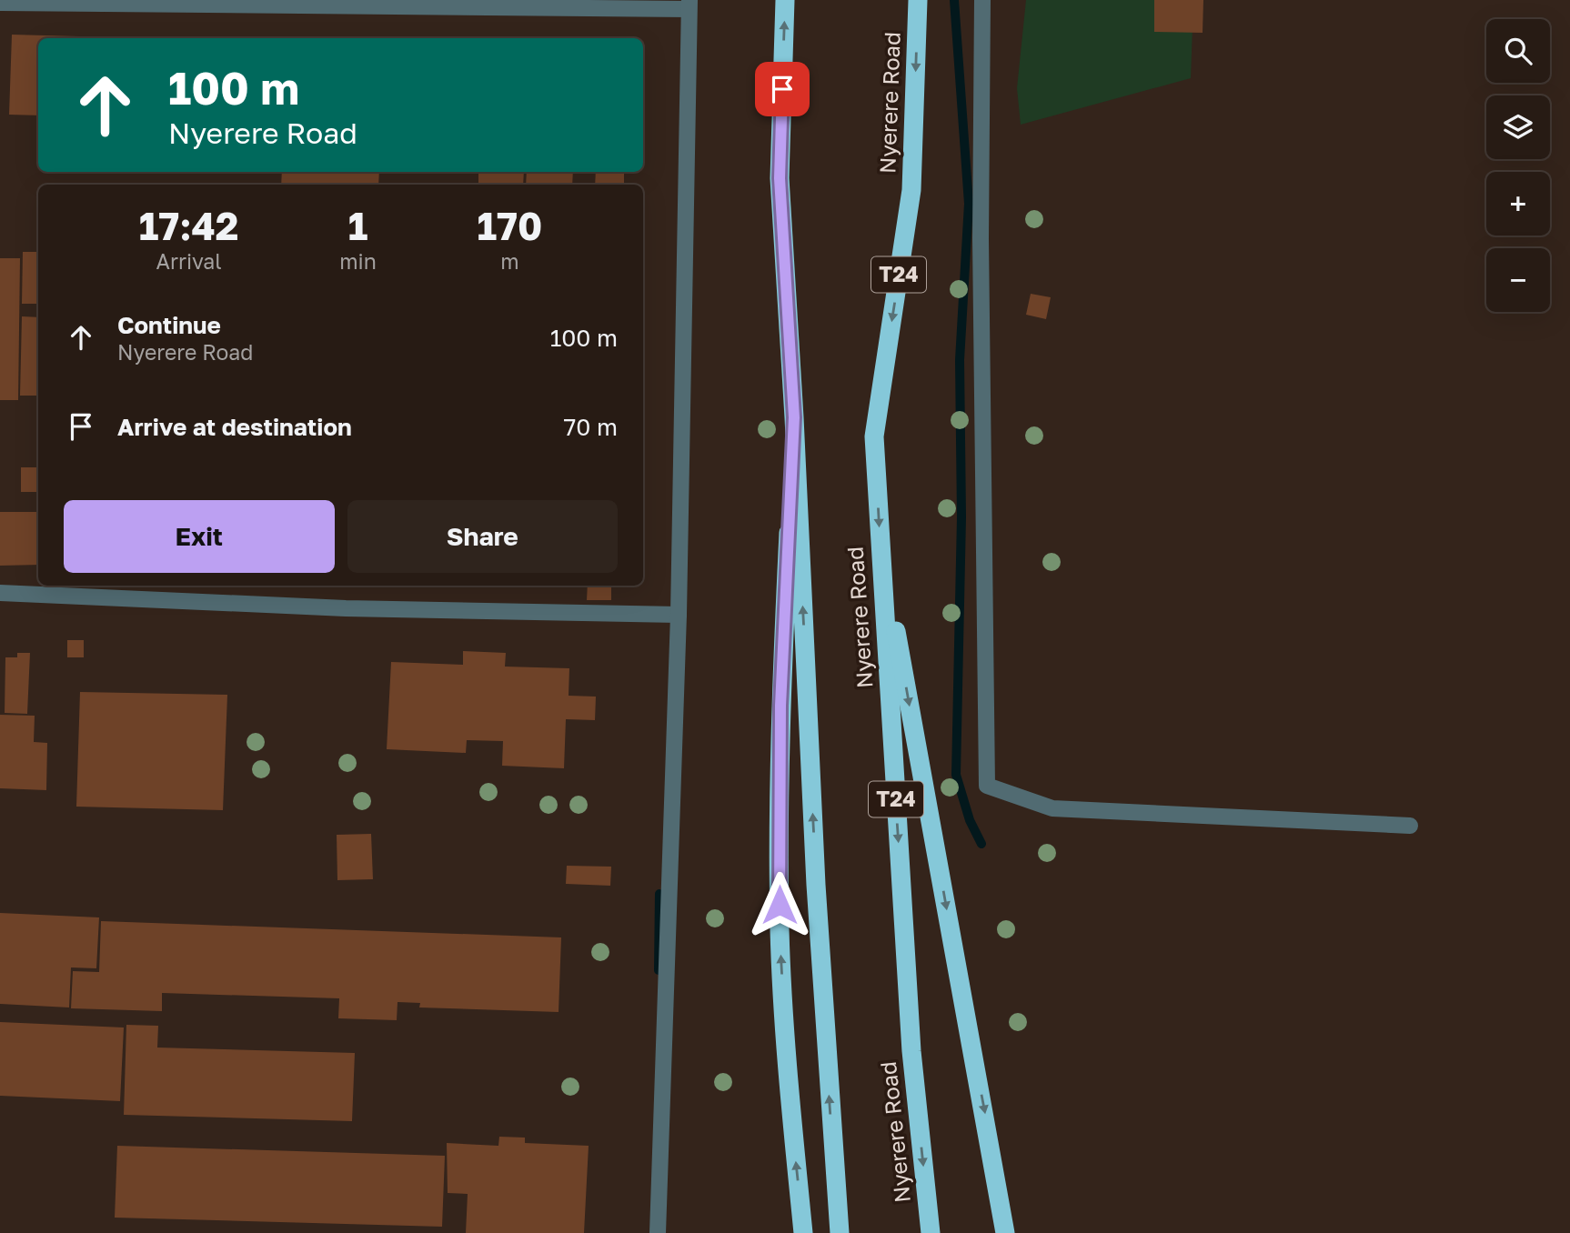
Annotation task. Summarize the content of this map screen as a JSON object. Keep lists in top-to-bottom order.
{
  "streets": {
    "highway": ["Nyerere Road", "T24"]
  },
  "page": {
    "map_buttons": ["+", "−"],
    "turn": ["100 m", "Nyerere Road"],
    "eta": [
      "17:42",
      "Arrival",
      "1",
      "min",
      "170",
      "m"
    ],
    "list": [
      {
        "name": "Continue",
        "note": "Nyerere Road",
        "value": "100 m"
      },
      {
        "name": "Arrive at destination",
        "value": "70 m"
      }
    ],
    "buttons": ["Exit", "Share"]
  }
}
